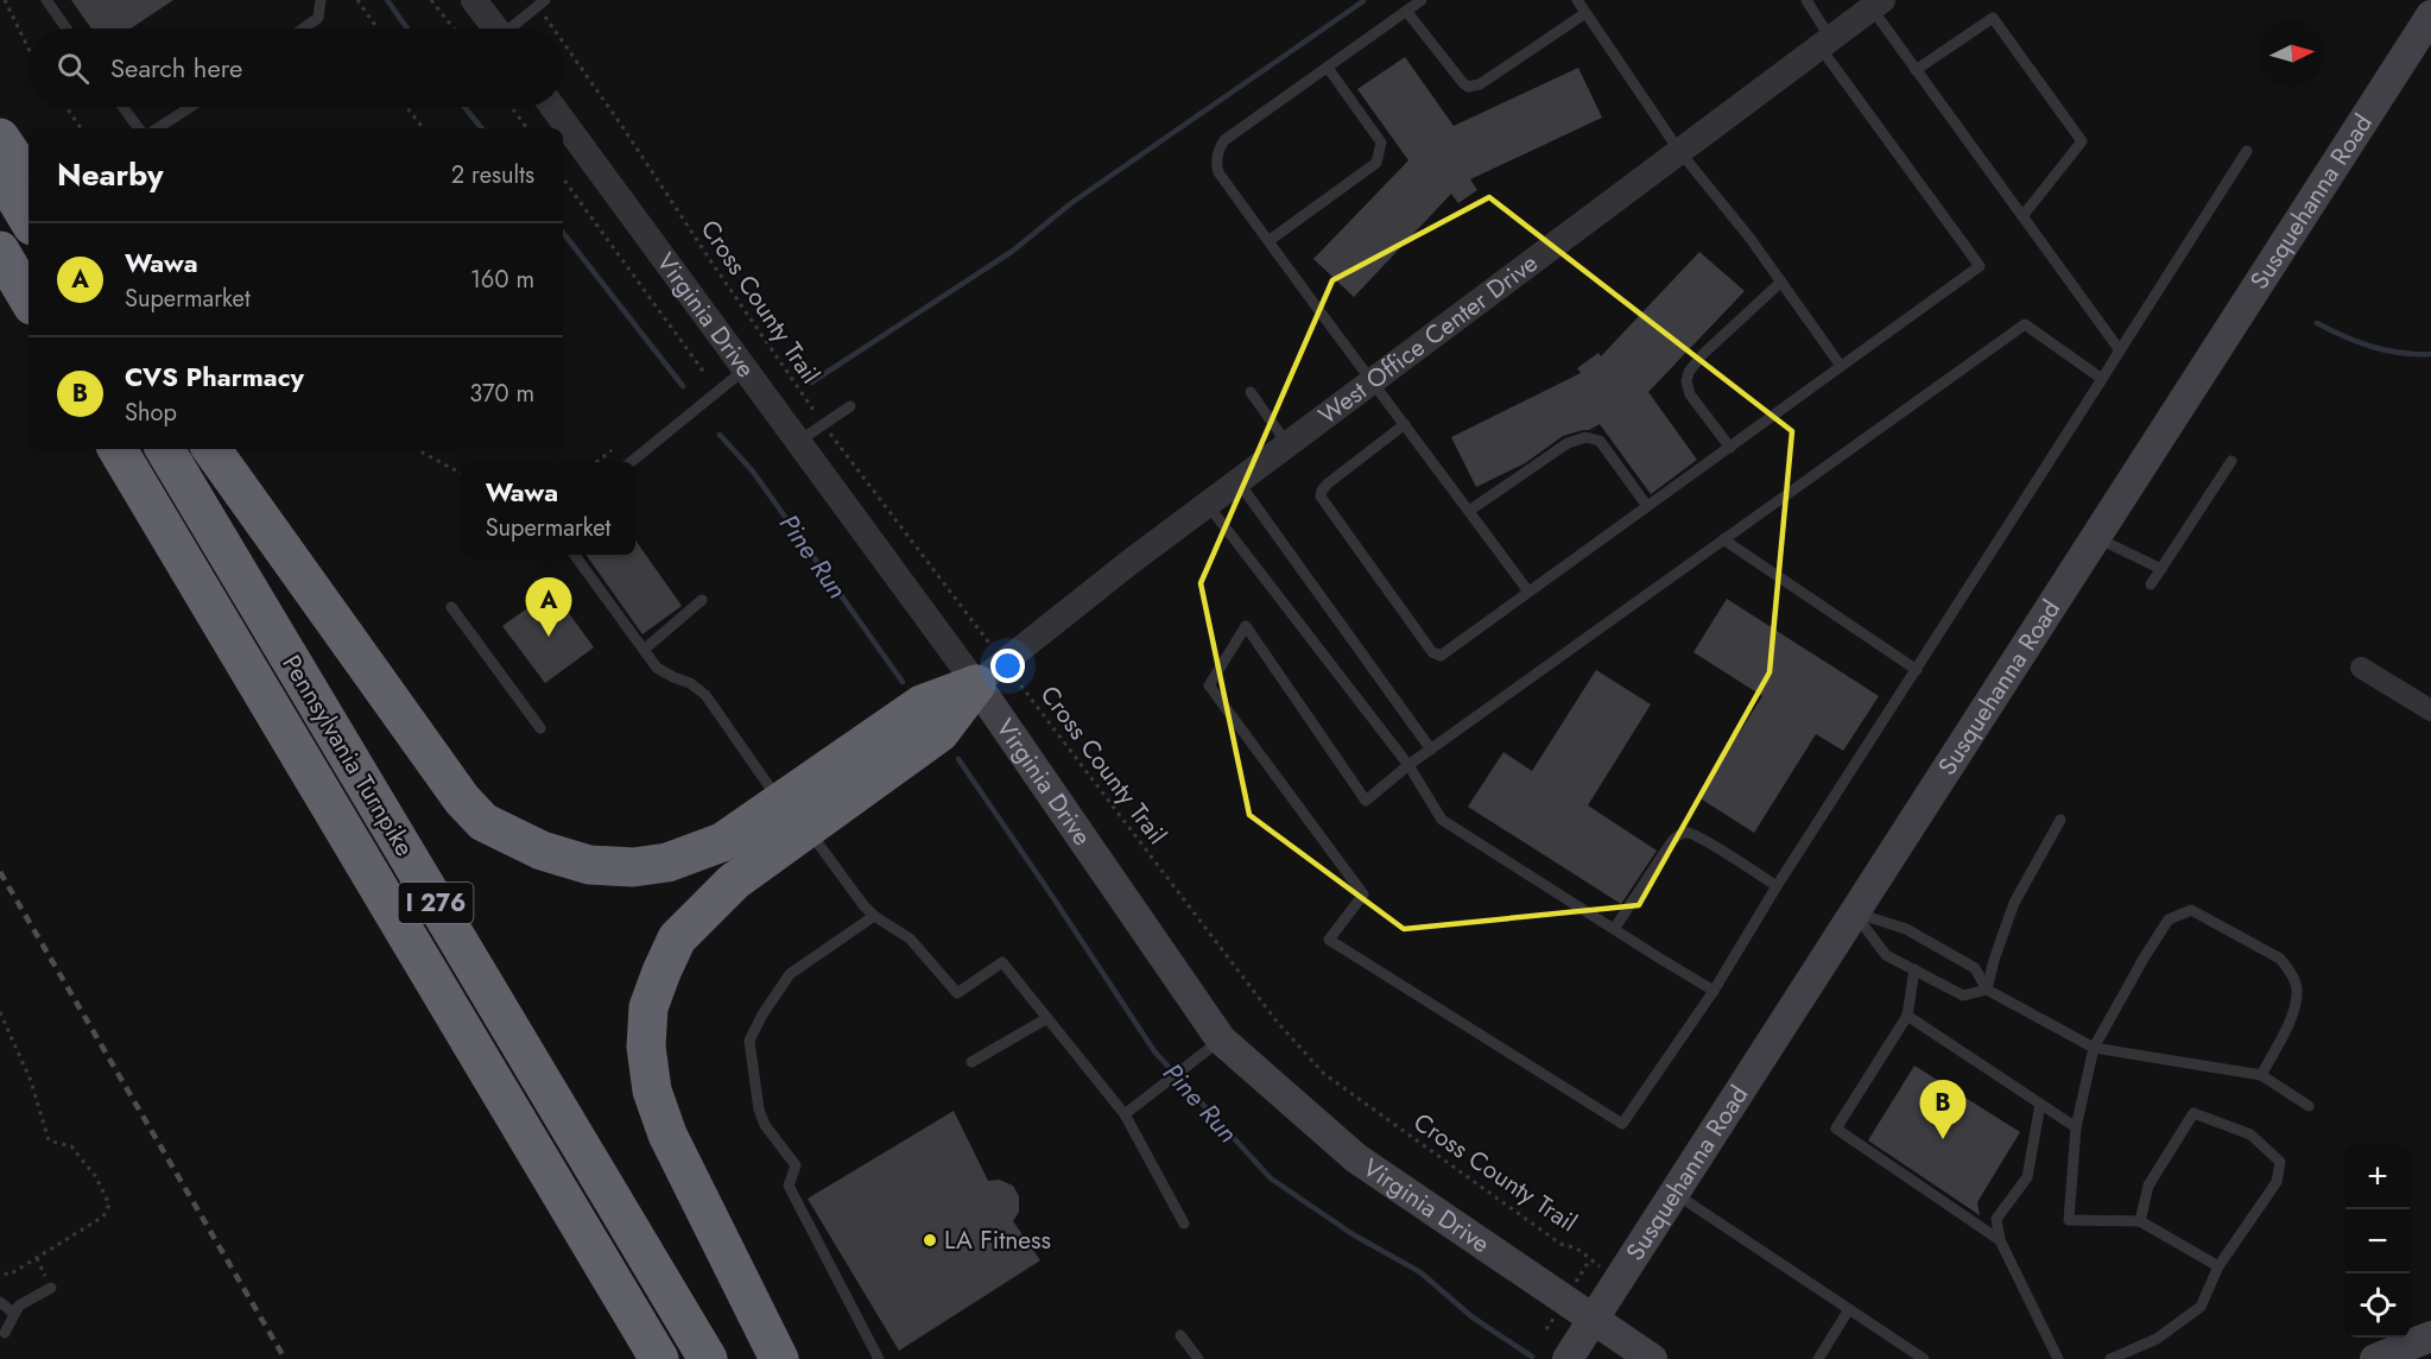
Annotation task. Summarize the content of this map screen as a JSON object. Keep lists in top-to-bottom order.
{
  "streets": {
    "highway": ["Pennsylvania Turnpike", "I 276"],
    "main road": ["Susquehanna Road", "Virginia Drive"],
    "street": ["West Office Center Drive"],
    "path": ["Cross County Trail"]
  },
  "crossings": [
    ["Susquehanna Road", "Cross County Trail"],
    ["Susquehanna Road", "Virginia Drive"],
    ["Cross County Trail", "Virginia Drive"],
    ["Cross County Trail", "West Office Center Drive"],
    ["Virginia Drive", "West Office Center Drive"]
  ],
  "water": ["Pine Run"],
  "places": ["LA Fitness"],
  "north": "right",
  "page": {
    "search": "Search here",
    "heading": ["Nearby", "2 results"],
    "list": [
      {
        "mark": "A",
        "name": "Wawa",
        "note": "Supermarket",
        "value": "160 m"
      },
      {
        "mark": "B",
        "name": "CVS Pharmacy",
        "note": "Shop",
        "value": "370 m"
      }
    ],
    "popup": ["Wawa", "Supermarket"],
    "pins": ["A", "B"],
    "map_buttons": ["+", "−"]
  }
}
